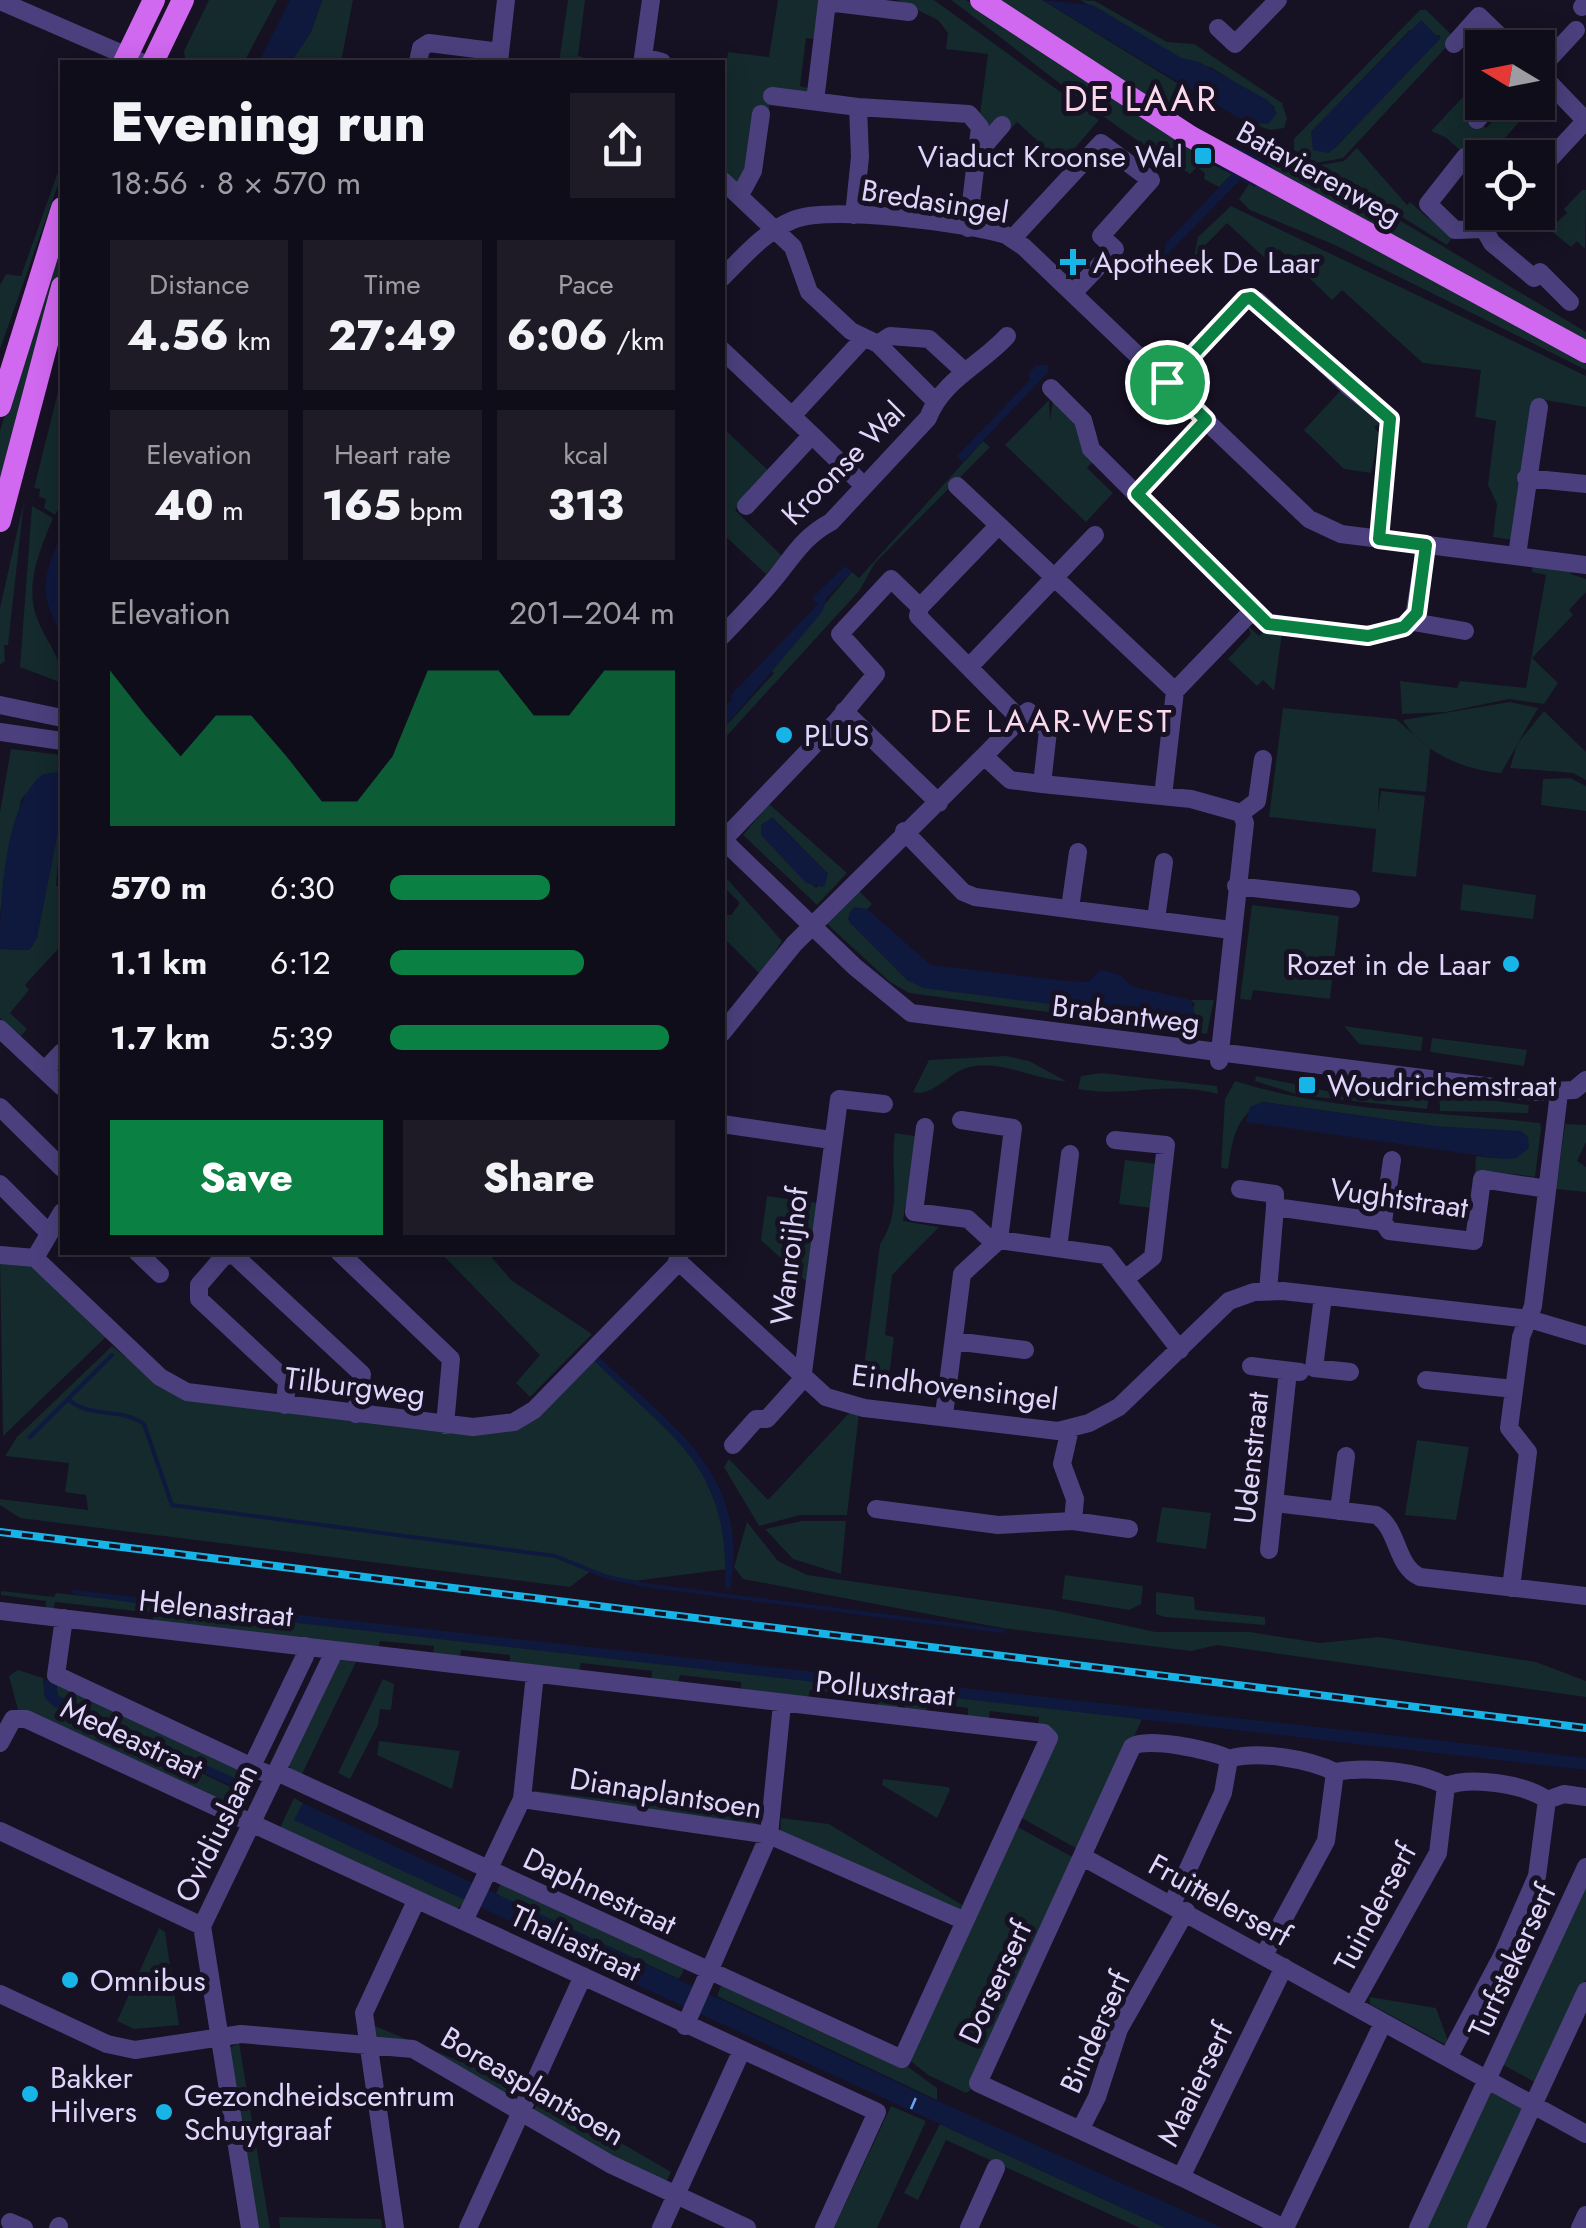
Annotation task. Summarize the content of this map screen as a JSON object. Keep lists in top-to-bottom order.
{
  "streets": {
    "main road": ["Batavierenweg"],
    "street": [
      "Bredasingel",
      "Kroonse Wal",
      "Brabantweg",
      "Vughtstraat",
      "Wanroijhof",
      "Tilburgweg",
      "Eindhovensingel",
      "Udenstraat",
      "Helenastraat",
      "Polluxstraat",
      "Medeastraat",
      "Dianaplantsoen",
      "Ovidiuslaan",
      "Daphnestraat",
      "Fruittelerserf",
      "Tuinderserf",
      "Thaliastraat",
      "Turfstekerserf",
      "Dorserserf",
      "Binderserf",
      "Maaierserf",
      "Boreasplantsoen"
    ]
  },
  "crossings": [
    ["Wanroijhof", "Eindhovensingel"],
    ["Tilburgweg", "Eindhovensingel"],
    ["Helenastraat", "Polluxstraat"],
    ["Helenastraat", "Ovidiuslaan"],
    ["Polluxstraat", "Dianaplantsoen"],
    ["Polluxstraat", "Daphnestraat"],
    ["Medeastraat", "Ovidiuslaan"],
    ["Medeastraat", "Thaliastraat"],
    ["Ovidiuslaan", "Daphnestraat"],
    ["Ovidiuslaan", "Thaliastraat"],
    ["Ovidiuslaan", "Boreasplantsoen"],
    ["Fruittelerserf", "Tuinderserf"],
    ["Fruittelerserf", "Turfstekerserf"],
    ["Fruittelerserf", "Dorserserf"],
    ["Fruittelerserf", "Binderserf"],
    ["Fruittelerserf", "Maaierserf"],
    ["Dorserserf", "Binderserf"],
    ["Binderserf", "Maaierserf"]
  ],
  "districts": ["DE LAAR", "DE LAAR-WEST"],
  "places": {
    "transit": ["Viaduct Kroonse Wal", "Woudrichemstraat"],
    "health": ["Apotheek De Laar"],
    "other": [
      "PLUS",
      "Rozet in de Laar",
      "Omnibus",
      "Bakker Hilvers",
      "Gezondheidscentrum Schuytgraaf"
    ]
  },
  "north": "left",
  "page": {
    "heading": ["Evening run", "18:56 · 8 × 570 m"],
    "stats": [
      ["Distance", "4.56 km"],
      ["Time", "27:49"],
      ["Pace", "6:06 /km"],
      ["Elevation", "40 m"],
      ["Heart rate", "165 bpm"],
      ["kcal", "313"]
    ],
    "chart": ["Elevation", "201–204 m"],
    "list": [
      {
        "name": "570 m",
        "note": "6:30"
      },
      {
        "name": "1.1 km",
        "note": "6:12"
      },
      {
        "name": "1.7 km",
        "note": "5:39"
      }
    ],
    "buttons": ["Save", "Share"]
  }
}
